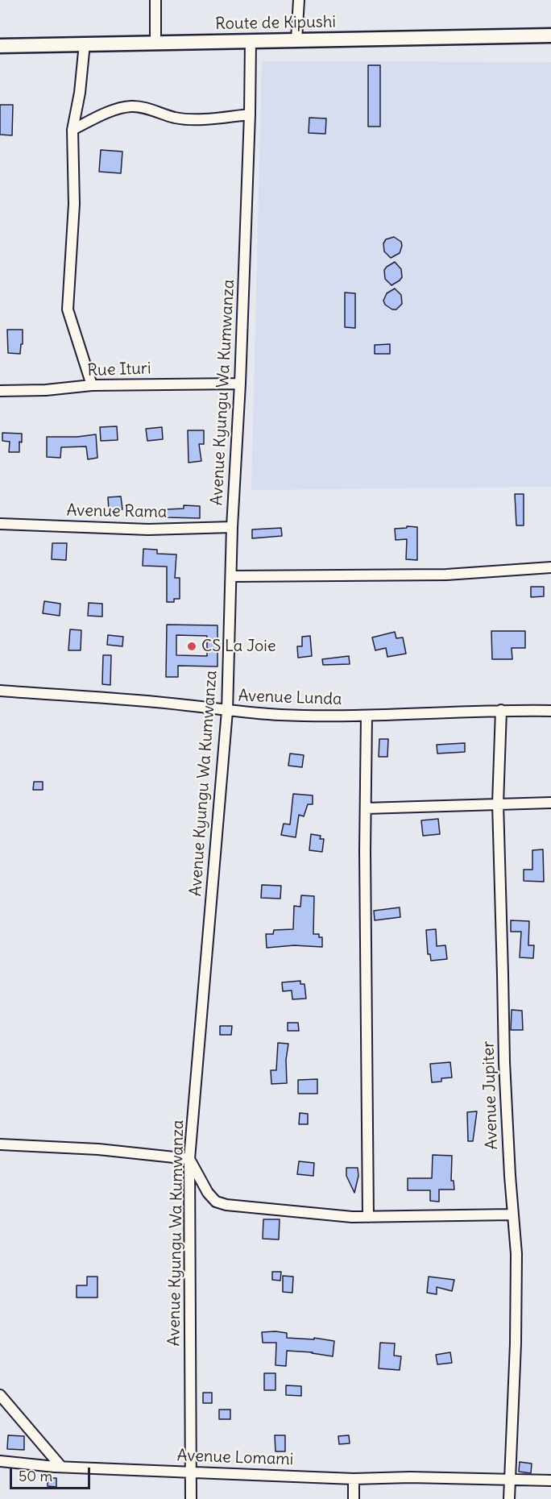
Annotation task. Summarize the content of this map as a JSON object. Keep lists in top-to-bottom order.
{
  "streets": {
    "main road": ["Route de Kipushi"],
    "street": [
      "Rue Ituri",
      "Avenue Kyungu Wa Kumwanza",
      "Avenue Rama",
      "Avenue Lunda",
      "Avenue Jupiter",
      "Avenue Lomami"
    ]
  },
  "crossings": [
    ["Route de Kipushi", "Avenue Kyungu Wa Kumwanza"],
    ["Rue Ituri", "Avenue Kyungu Wa Kumwanza"],
    ["Avenue Kyungu Wa Kumwanza", "Avenue Rama"],
    ["Avenue Kyungu Wa Kumwanza", "Avenue Lunda"],
    ["Avenue Kyungu Wa Kumwanza", "Avenue Lomami"],
    ["Avenue Lunda", "Avenue Jupiter"],
    ["Avenue Jupiter", "Avenue Lomami"]
  ],
  "places": ["CS La Joie"],
  "scale_bar": "50 m"
}
